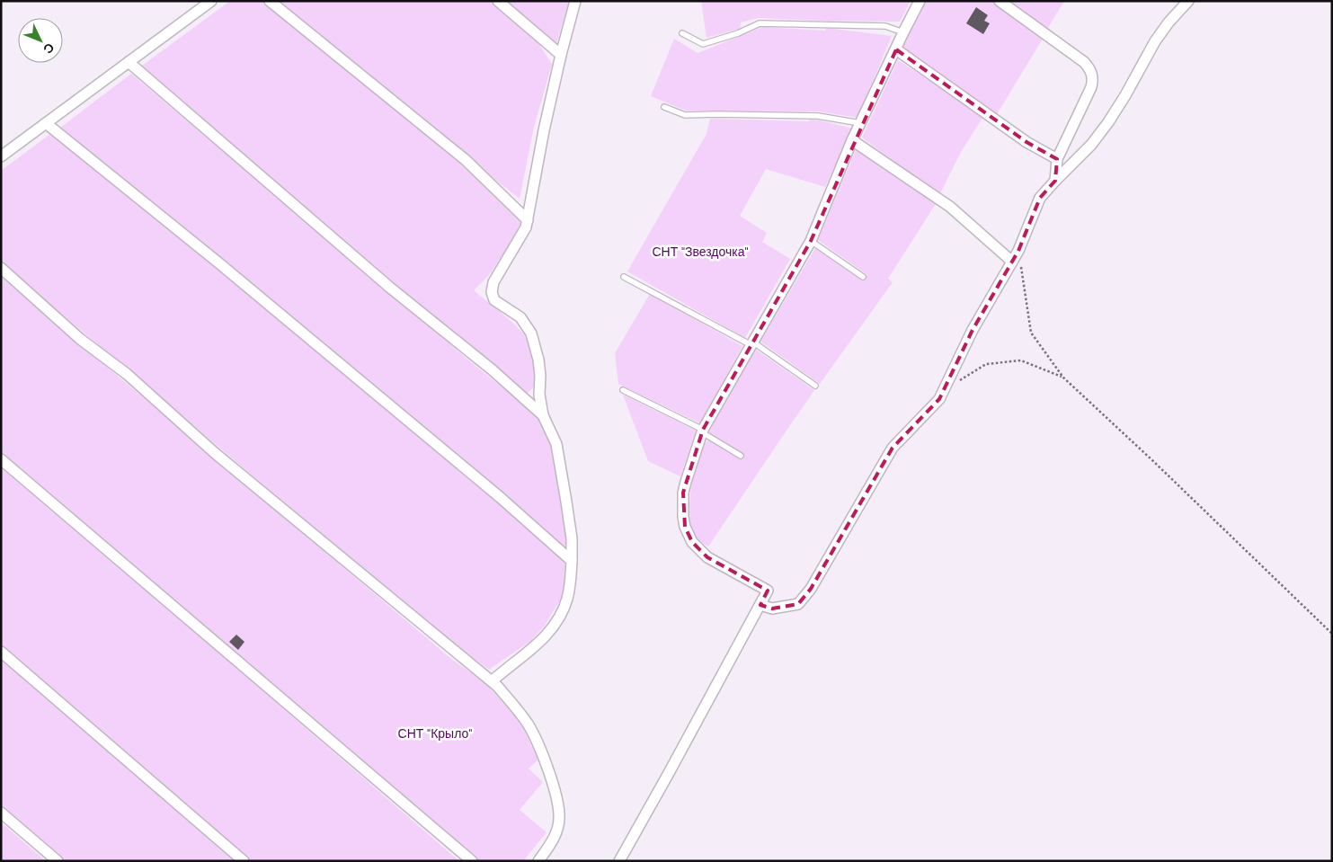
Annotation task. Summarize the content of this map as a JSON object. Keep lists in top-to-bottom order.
{
  "parks": ["СНТ \"Звездочка\"", "СНТ \"Крыло\""],
  "north": "bottom right"
}
